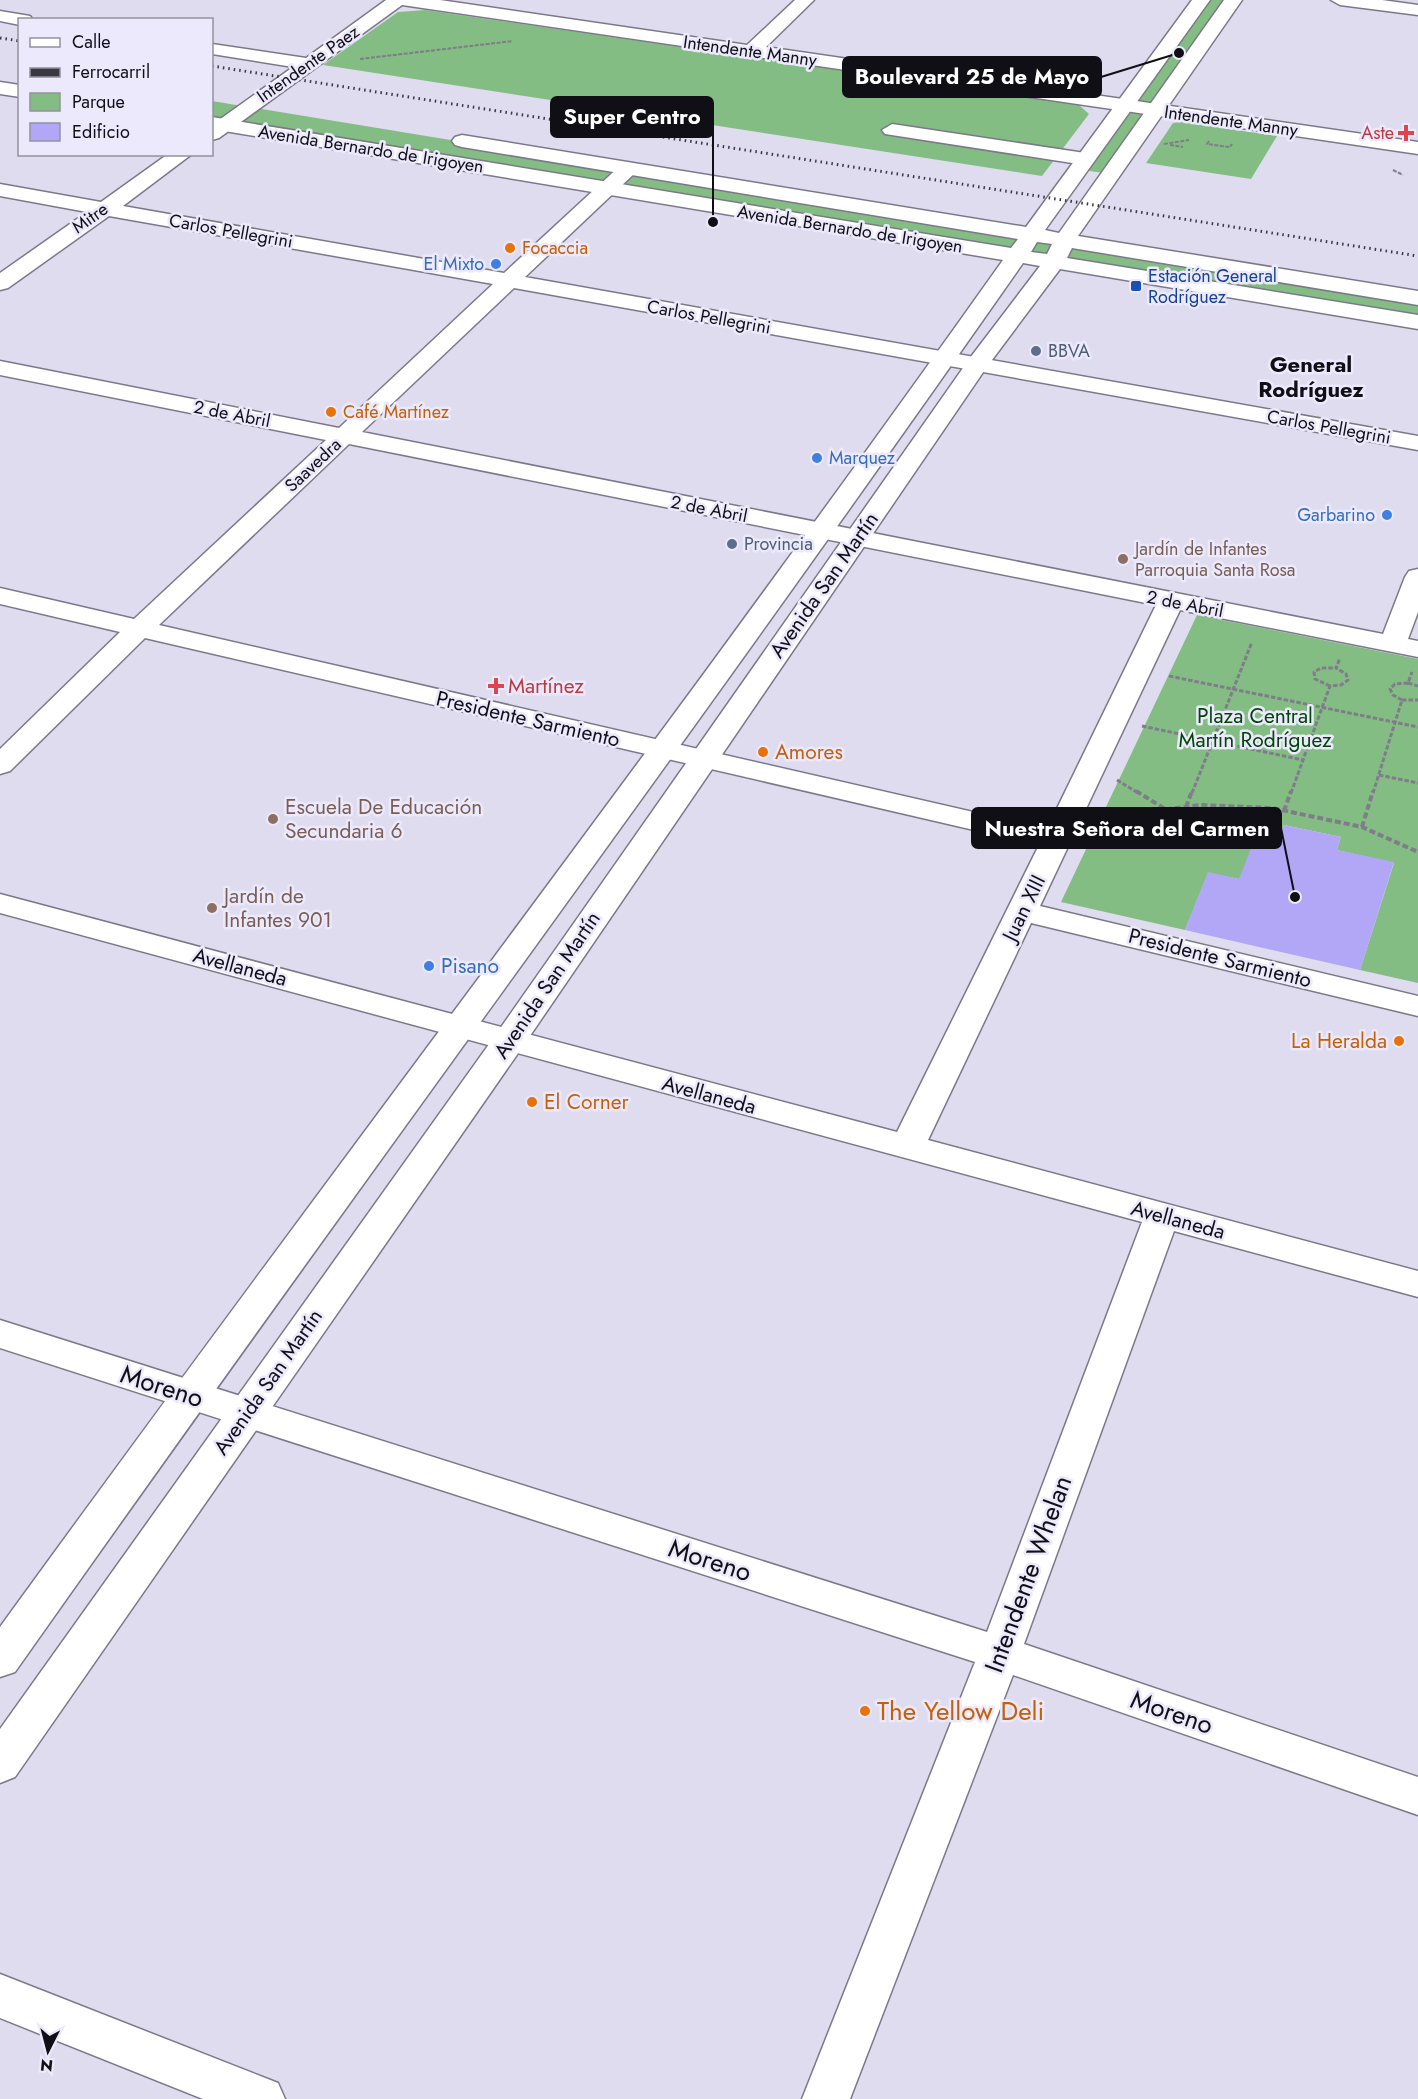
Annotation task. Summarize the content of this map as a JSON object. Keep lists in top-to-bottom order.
{
  "streets": {
    "street": [
      "Intendente Manny",
      "Intendente Paez",
      "Avenida Bernardo de Irigoyen",
      "Mitre",
      "Carlos Pellegrini",
      "2 de Abril",
      "Saavedra",
      "Avenida San Martín",
      "Presidente Sarmiento",
      "Juan XIII",
      "Avellaneda",
      "Moreno",
      "Intendente Whelan"
    ]
  },
  "crossings": [
    ["Intendente Manny", "Avenida San Martín"],
    ["Intendente Paez", "Avenida Bernardo de Irigoyen"],
    ["Avenida Bernardo de Irigoyen", "Saavedra"],
    ["Avenida Bernardo de Irigoyen", "Avenida San Martín"],
    ["Mitre", "Carlos Pellegrini"],
    ["Carlos Pellegrini", "Saavedra"],
    ["Carlos Pellegrini", "Avenida San Martín"],
    ["2 de Abril", "Saavedra"],
    ["2 de Abril", "Avenida San Martín"],
    ["2 de Abril", "Juan XIII"],
    ["Saavedra", "Presidente Sarmiento"],
    ["Avenida San Martín", "Presidente Sarmiento"],
    ["Avenida San Martín", "Avellaneda"],
    ["Avenida San Martín", "Moreno"],
    ["Presidente Sarmiento", "Juan XIII"],
    ["Juan XIII", "Avellaneda"],
    ["Avellaneda", "Intendente Whelan"],
    ["Moreno", "Intendente Whelan"]
  ],
  "districts": ["General Rodríguez"],
  "parks": ["Plaza Central Martín Rodríguez"],
  "places": {
    "other": [
      "Boulevard 25 de Mayo",
      "Super Centro",
      "Focaccia",
      "El Mixto",
      "BBVA",
      "Café Martínez",
      "Marquez",
      "Garbarino",
      "Provincia",
      "Jardín de Infantes Parroquia Santa Rosa",
      "Amores",
      "Escuela De Educación Secundaria 6",
      "Nuestra Señora del Carmen",
      "Jardín de Infantes 901",
      "Pisano",
      "La Heralda",
      "El Corner",
      "The Yellow Deli"
    ],
    "health": ["Aste", "Martínez"],
    "transit": ["Estación General Rodríguez"]
  },
  "legend": [
    "Calle",
    "Ferrocarril",
    "Parque",
    "Edificio"
  ],
  "north": "bottom"
}
